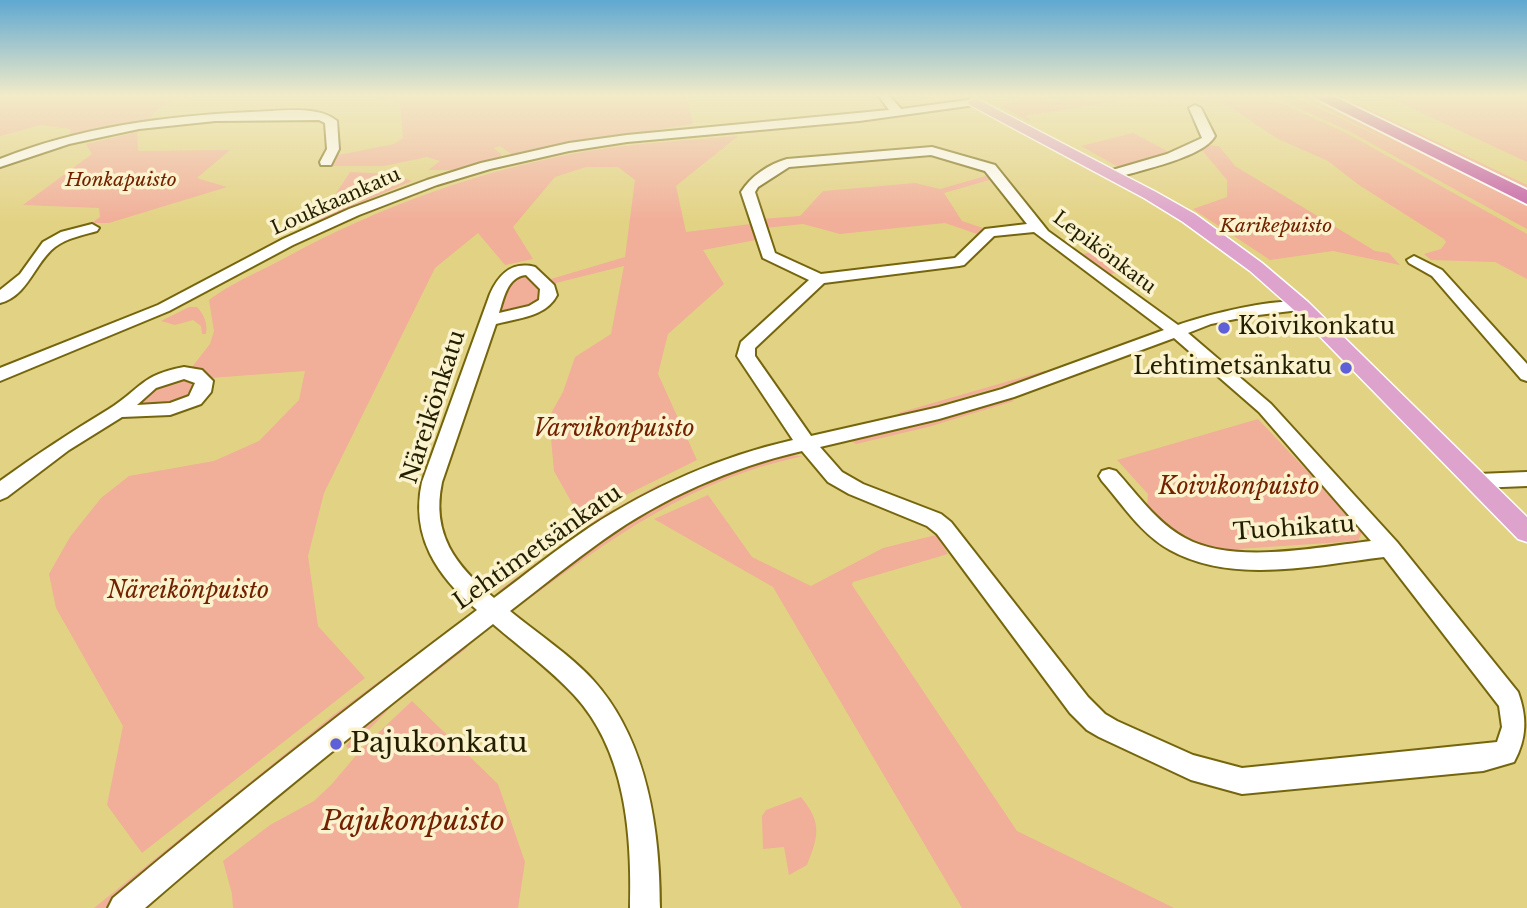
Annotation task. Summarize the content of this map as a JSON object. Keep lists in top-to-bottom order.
{
  "streets": {
    "street": [
      "Loukkaankatu",
      "Lepikönkatu",
      "Näreikönkatu",
      "Tuohikatu",
      "Lehtimetsänkatu"
    ]
  },
  "crossings": [
    ["Lepikönkatu", "Lehtimetsänkatu"],
    ["Näreikönkatu", "Lehtimetsänkatu"]
  ],
  "parks": [
    "Honkapuisto",
    "Karikepuisto",
    "Varvikonpuisto",
    "Koivikonpuisto",
    "Näreikönpuisto",
    "Pajukonpuisto"
  ],
  "places": ["Koivikonkatu", "Lehtimetsänkatu", "Pajukonkatu"]
}
